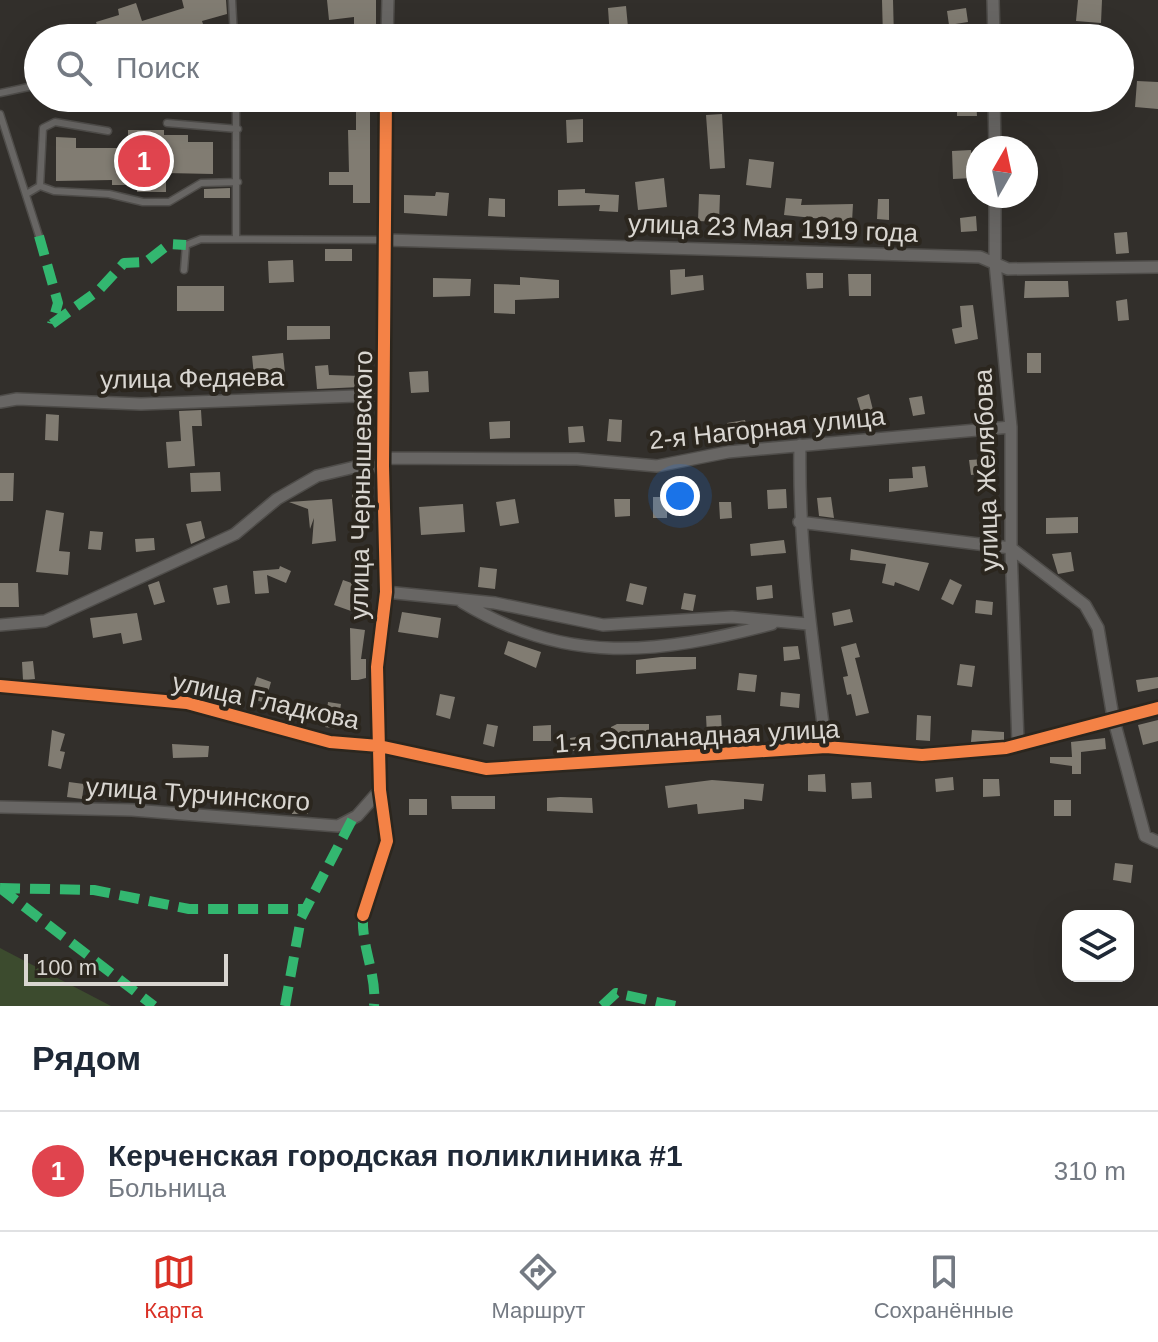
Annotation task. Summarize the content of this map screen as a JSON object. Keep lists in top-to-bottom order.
{
  "streets": {
    "street": [
      "улица 23 Мая 1919 года",
      "улица Федяева",
      "2-я Нагорная улица",
      "улица Желябова",
      "улица Чернышевского",
      "улица Гладкова",
      "1-я Эспланадная улица",
      "улица Турчинского"
    ]
  },
  "crossings": [
    ["улица 23 Мая 1919 года", "улица Желябова"],
    ["улица 23 Мая 1919 года", "улица Чернышевского"],
    ["улица Федяева", "улица Чернышевского"],
    ["2-я Нагорная улица", "улица Желябова"],
    ["2-я Нагорная улица", "улица Чернышевского"],
    ["улица Желябова", "1-я Эспланадная улица"],
    ["улица Чернышевского", "улица Гладкова"],
    ["улица Чернышевского", "1-я Эспланадная улица"],
    ["улица Чернышевского", "улица Турчинского"],
    ["улица Гладкова", "1-я Эспланадная улица"]
  ],
  "scale_bar": "100 m",
  "north": "top",
  "page": {
    "search": "Поиск",
    "pins": "1",
    "scale": "100 m",
    "heading": "Рядом",
    "list": [
      {
        "mark": "1",
        "name": "Керченская городская поликлиника #1",
        "note": "Больница",
        "value": "310 m"
      }
    ],
    "nav": ["Карта", "Маршрут", "Сохранённые"]
  }
}
